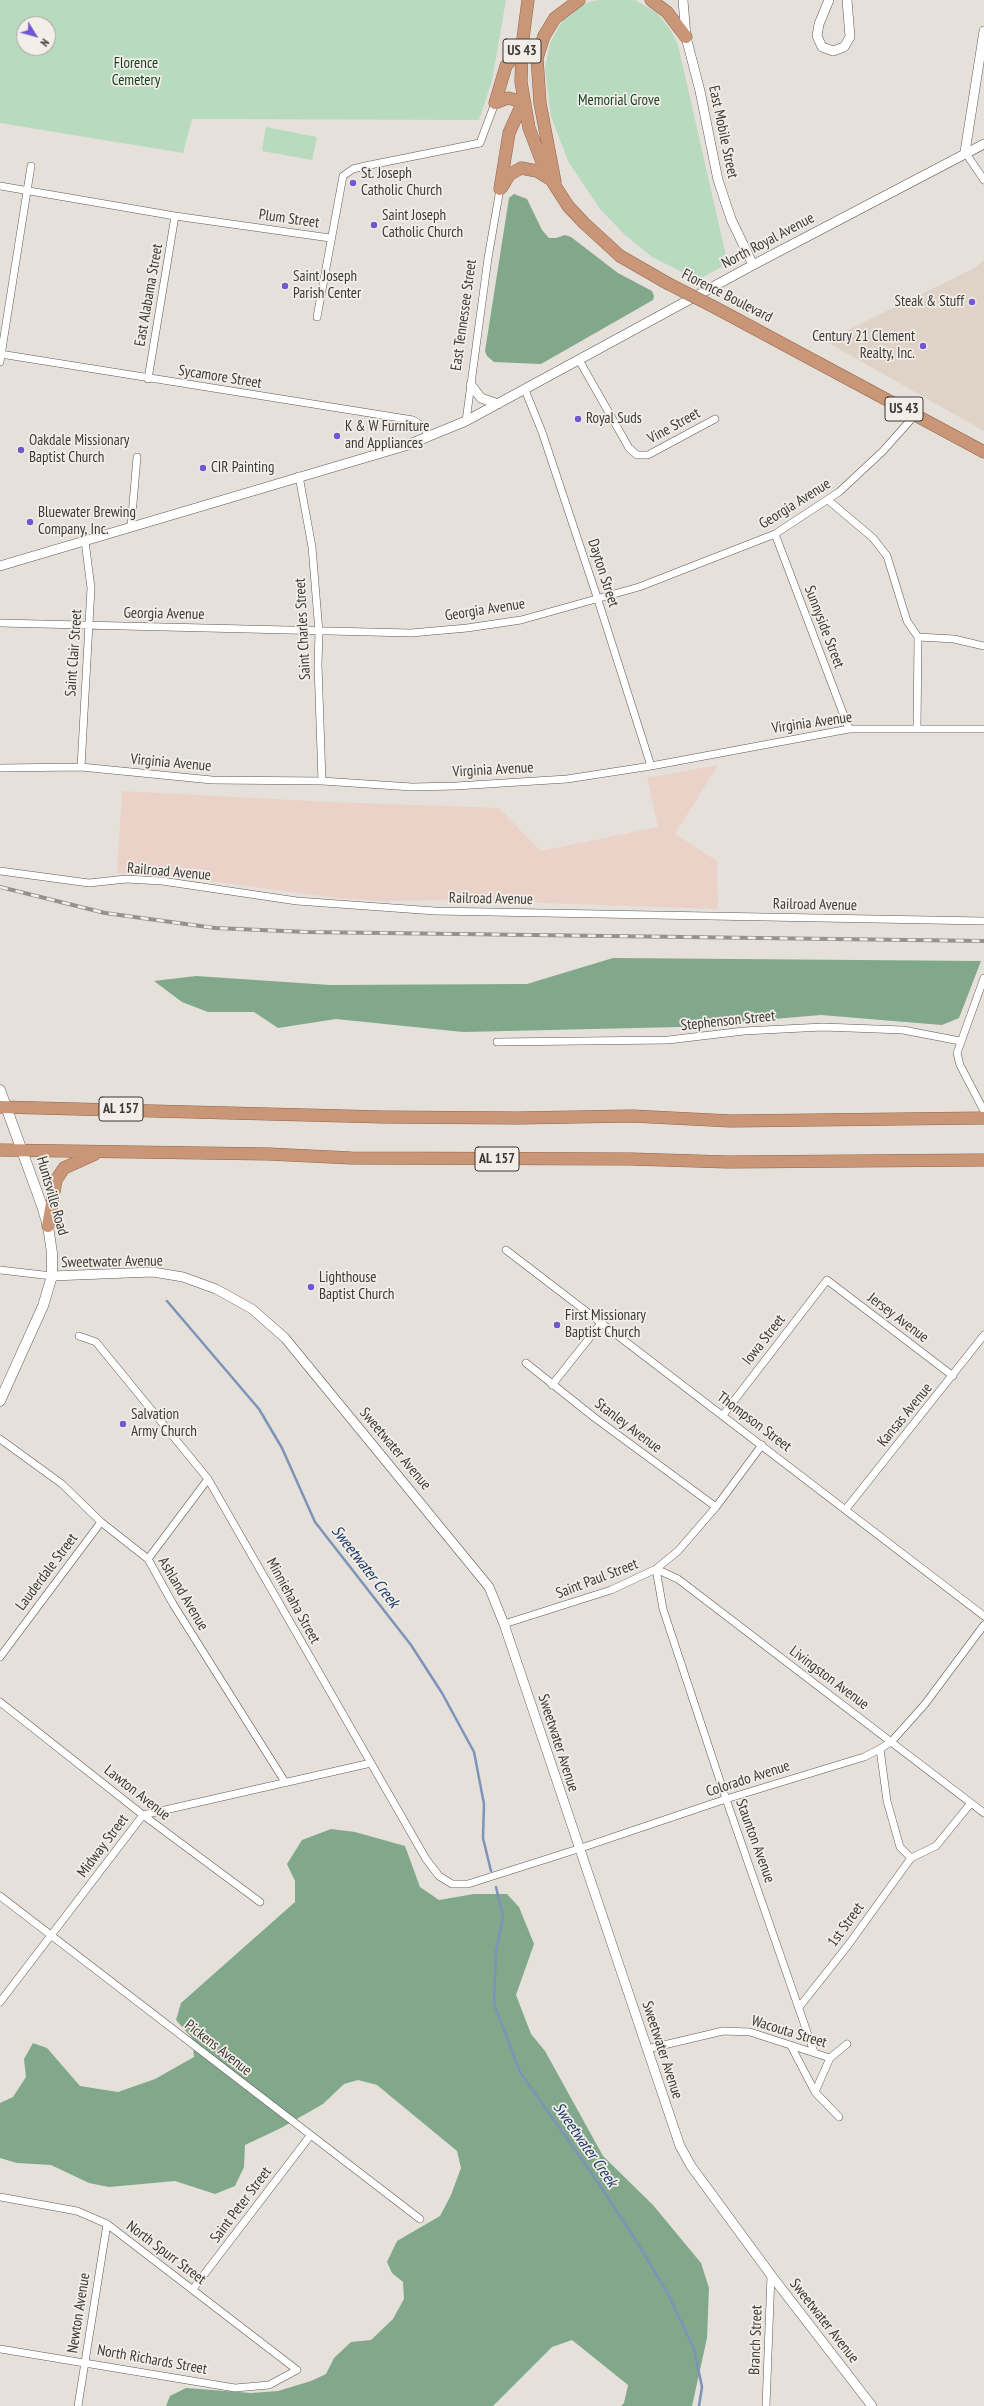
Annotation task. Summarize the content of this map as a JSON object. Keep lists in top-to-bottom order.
{
  "streets": {
    "highway": ["US 43", "Florence Boulevard", "AL 157"],
    "main road": ["Huntsville Road"],
    "street": [
      "East Mobile Street",
      "Plum Street",
      "North Royal Avenue",
      "East Alabama Street",
      "East Tennessee Street",
      "Sycamore Street",
      "Vine Street",
      "Georgia Avenue",
      "Dayton Street",
      "Sunnyside Street",
      "Saint Charles Street",
      "Saint Clair Street",
      "Virginia Avenue",
      "Railroad Avenue",
      "Stephenson Street",
      "Sweetwater Avenue",
      "Jersey Avenue",
      "Iowa Street",
      "Kansas Avenue",
      "Thompson Street",
      "Stanley Avenue",
      "Lauderdale Street",
      "Saint Paul Street",
      "Ashland Avenue",
      "Minniehaha Street",
      "Livingston Avenue",
      "Colorado Avenue",
      "Lawton Avenue",
      "Staunton Avenue",
      "Midway Street",
      "1st Street",
      "Wacouta Street",
      "Pickens Avenue",
      "Saint Peter Street",
      "North Spurr Street",
      "Newton Avenue",
      "Branch Street",
      "North Richards Street"
    ]
  },
  "crossings": [
    ["US 43", "Florence Boulevard"],
    ["East Mobile Street", "North Royal Avenue"],
    ["Plum Street", "East Alabama Street"],
    ["North Royal Avenue", "East Tennessee Street"],
    ["North Royal Avenue", "Sycamore Street"],
    ["North Royal Avenue", "Vine Street"],
    ["North Royal Avenue", "Dayton Street"],
    ["North Royal Avenue", "Saint Charles Street"],
    ["North Royal Avenue", "Saint Clair Street"],
    ["East Alabama Street", "Sycamore Street"],
    ["Florence Boulevard", "Georgia Avenue"],
    ["Georgia Avenue", "Dayton Street"],
    ["Georgia Avenue", "Sunnyside Street"],
    ["Georgia Avenue", "Saint Charles Street"],
    ["Georgia Avenue", "Saint Clair Street"],
    ["Dayton Street", "Virginia Avenue"],
    ["Sunnyside Street", "Virginia Avenue"],
    ["Saint Charles Street", "Virginia Avenue"],
    ["Saint Clair Street", "Virginia Avenue"],
    ["AL 157", "Huntsville Road"],
    ["Huntsville Road", "Sweetwater Avenue"],
    ["Sweetwater Avenue", "Saint Paul Street"],
    ["Sweetwater Avenue", "Colorado Avenue"],
    ["Sweetwater Avenue", "Wacouta Street"],
    ["Sweetwater Avenue", "Branch Street"],
    ["Jersey Avenue", "Iowa Street"],
    ["Jersey Avenue", "Kansas Avenue"],
    ["Iowa Street", "Thompson Street"],
    ["Kansas Avenue", "Thompson Street"],
    ["Thompson Street", "Saint Paul Street"],
    ["Stanley Avenue", "Saint Paul Street"],
    ["Lauderdale Street", "Ashland Avenue"],
    ["Saint Paul Street", "Livingston Avenue"],
    ["Saint Paul Street", "Staunton Avenue"],
    ["Ashland Avenue", "Midway Street"],
    ["Minniehaha Street", "Colorado Avenue"],
    ["Minniehaha Street", "Midway Street"],
    ["Livingston Avenue", "Colorado Avenue"],
    ["Livingston Avenue", "Staunton Avenue"],
    ["Colorado Avenue", "Staunton Avenue"],
    ["Lawton Avenue", "Midway Street"],
    ["Staunton Avenue", "1st Street"],
    ["Staunton Avenue", "Wacouta Street"],
    ["Midway Street", "Pickens Avenue"],
    ["Pickens Avenue", "Saint Peter Street"],
    ["Saint Peter Street", "North Spurr Street"],
    ["North Spurr Street", "Newton Avenue"],
    ["North Spurr Street", "North Richards Street"],
    ["Newton Avenue", "North Richards Street"]
  ],
  "water": ["Sweetwater Creek"],
  "parks": ["Florence Cemetery", "Memorial Grove"],
  "places": [
    "St. Joseph Catholic Church",
    "Saint Joseph Catholic Church",
    "Saint Joseph Parish Center",
    "Steak & Stuff",
    "Century 21 Clement Realty, Inc.",
    "Royal Suds",
    "K & W Furniture and Appliances",
    "Oakdale Missionary Baptist Church",
    "CIR Painting",
    "Bluewater Brewing Company, Inc.",
    "Lighthouse Baptist Church",
    "First Missionary Baptist Church",
    "Salvation Army Church"
  ],
  "north": "bottom right"
}
